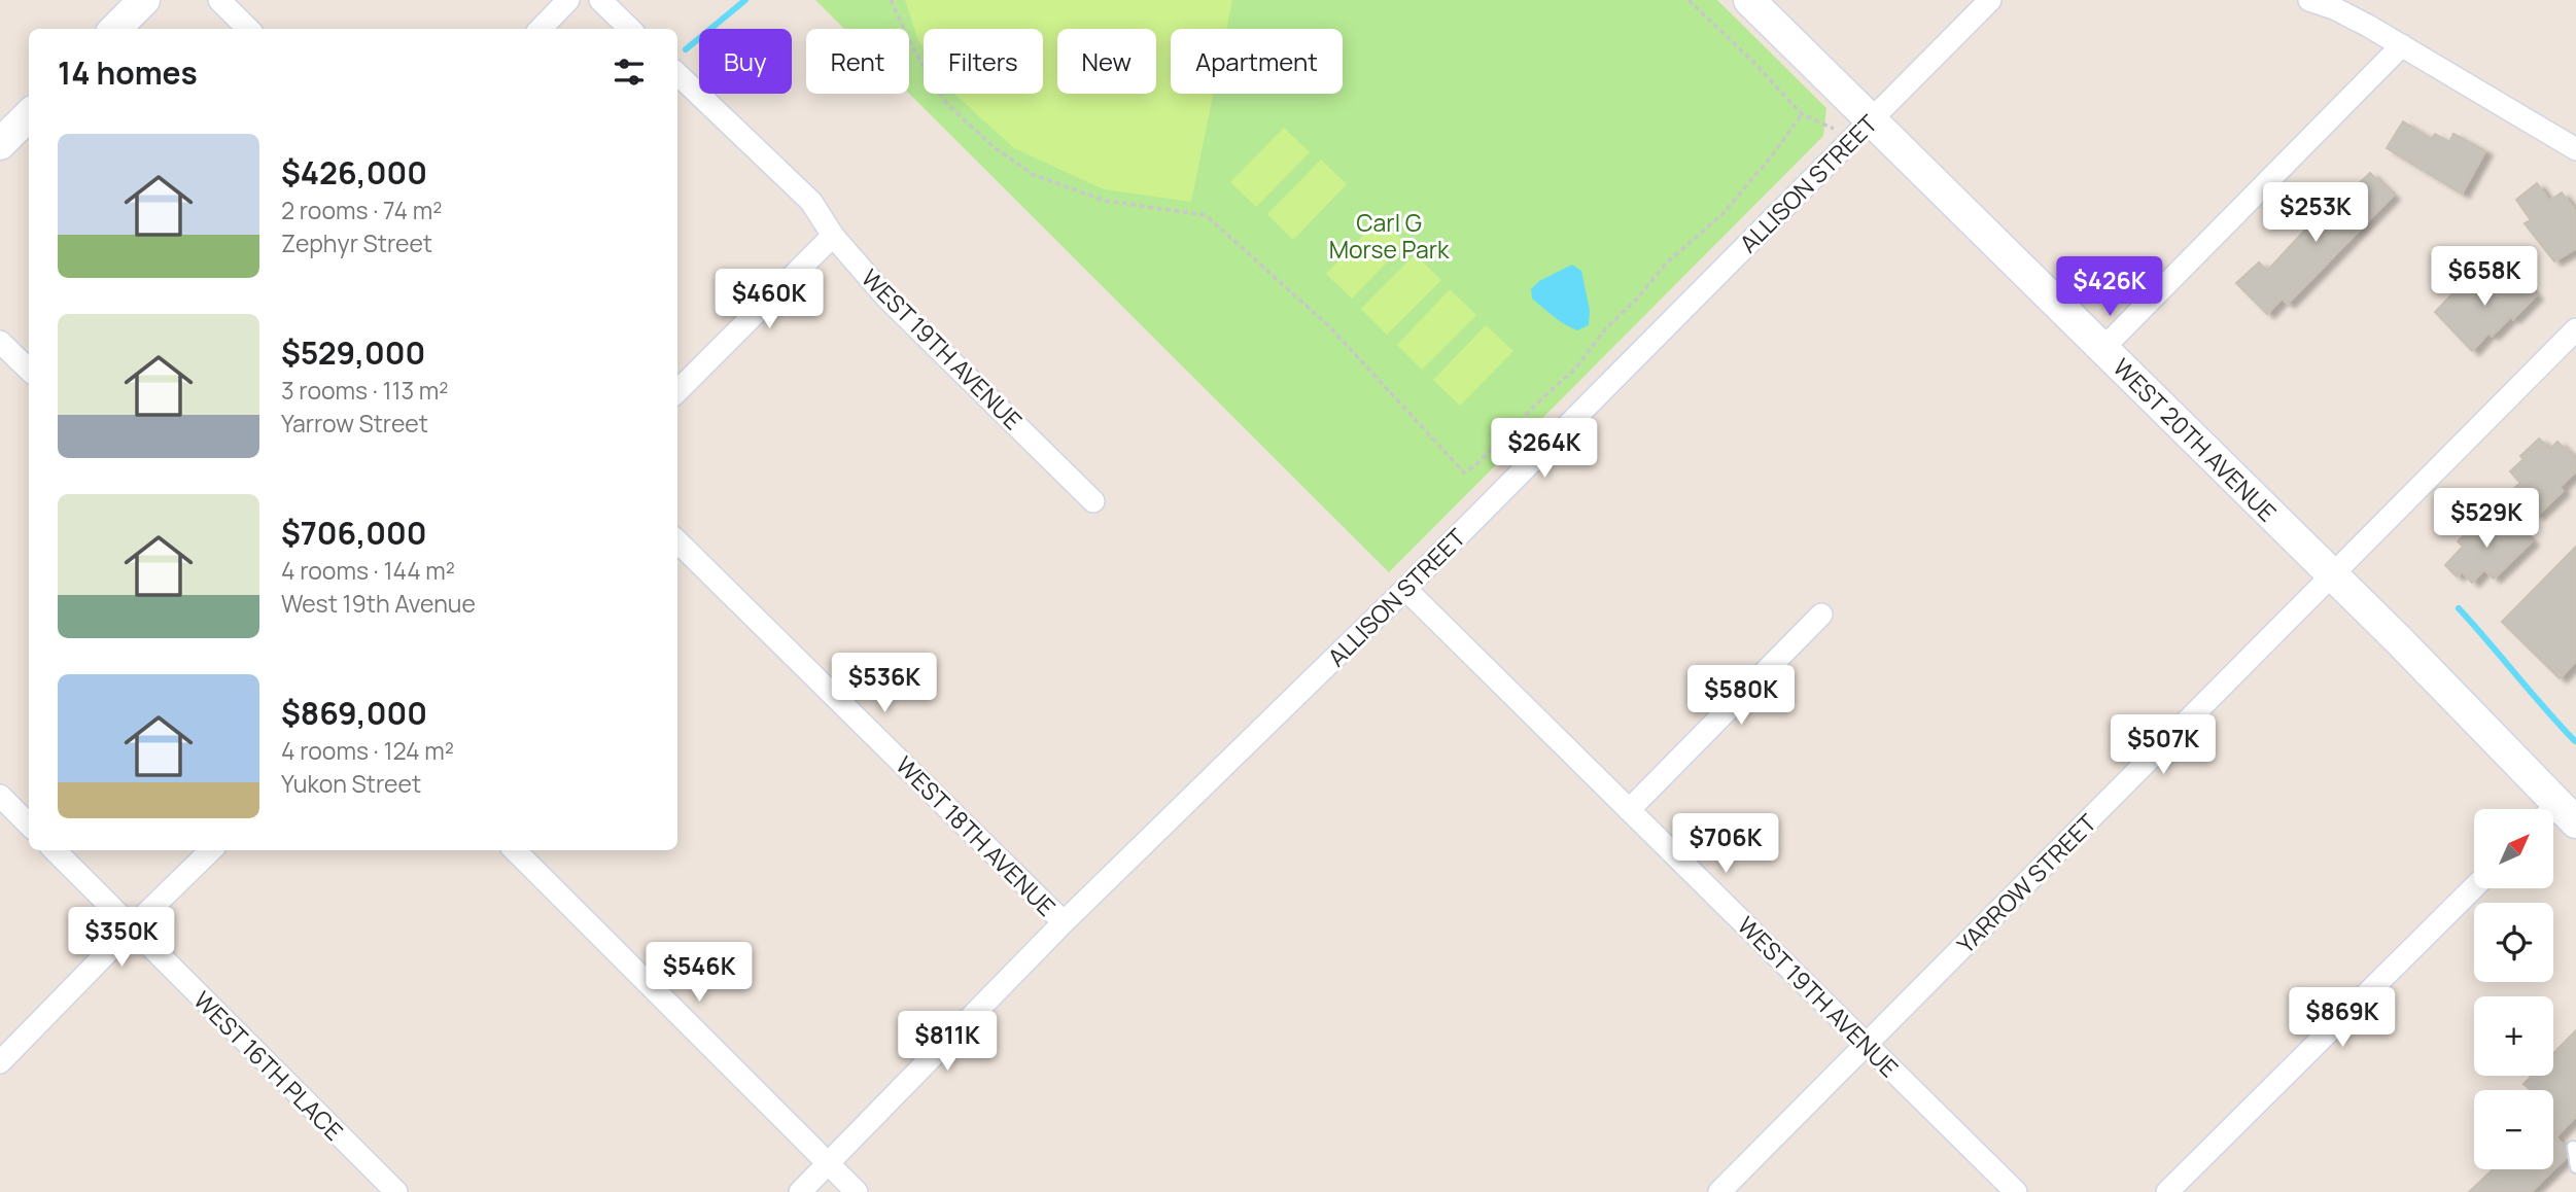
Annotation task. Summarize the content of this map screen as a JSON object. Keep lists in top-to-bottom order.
{
  "streets": {
    "street": [
      "ALLISON STREET",
      "WEST 19TH AVENUE",
      "WEST 20TH AVENUE",
      "WEST 18TH AVENUE",
      "YARROW STREET",
      "WEST 16TH PLACE"
    ]
  },
  "crossings": [
    ["ALLISON STREET", "WEST 19TH AVENUE"],
    ["ALLISON STREET", "WEST 20TH AVENUE"],
    ["ALLISON STREET", "WEST 18TH AVENUE"],
    ["WEST 19TH AVENUE", "YARROW STREET"],
    ["WEST 20TH AVENUE", "YARROW STREET"]
  ],
  "parks": ["Carl G Morse Park"],
  "north": "top right",
  "page": {
    "chip": [
      "Buy",
      "Rent",
      "Filters",
      "New",
      "Apartment"
    ],
    "heading": "14 homes",
    "list": [
      {
        "name": "$426,000",
        "note": "2 rooms · 74 m² · Zephyr Street"
      },
      {
        "name": "$529,000",
        "note": "3 rooms · 113 m² · Yarrow Street"
      },
      {
        "name": "$706,000",
        "note": "4 rooms · 144 m² · West 19th Avenue"
      },
      {
        "name": "$869,000",
        "note": "4 rooms · 124 m² · Yukon Street"
      }
    ],
    "price": [
      "$253K",
      "$658K",
      "$426K",
      "$460K",
      "$264K",
      "$529K",
      "$536K",
      "$580K",
      "$507K",
      "$706K",
      "$350K",
      "$546K",
      "$869K",
      "$811K"
    ],
    "map_buttons": ["+", "−"]
  }
}
